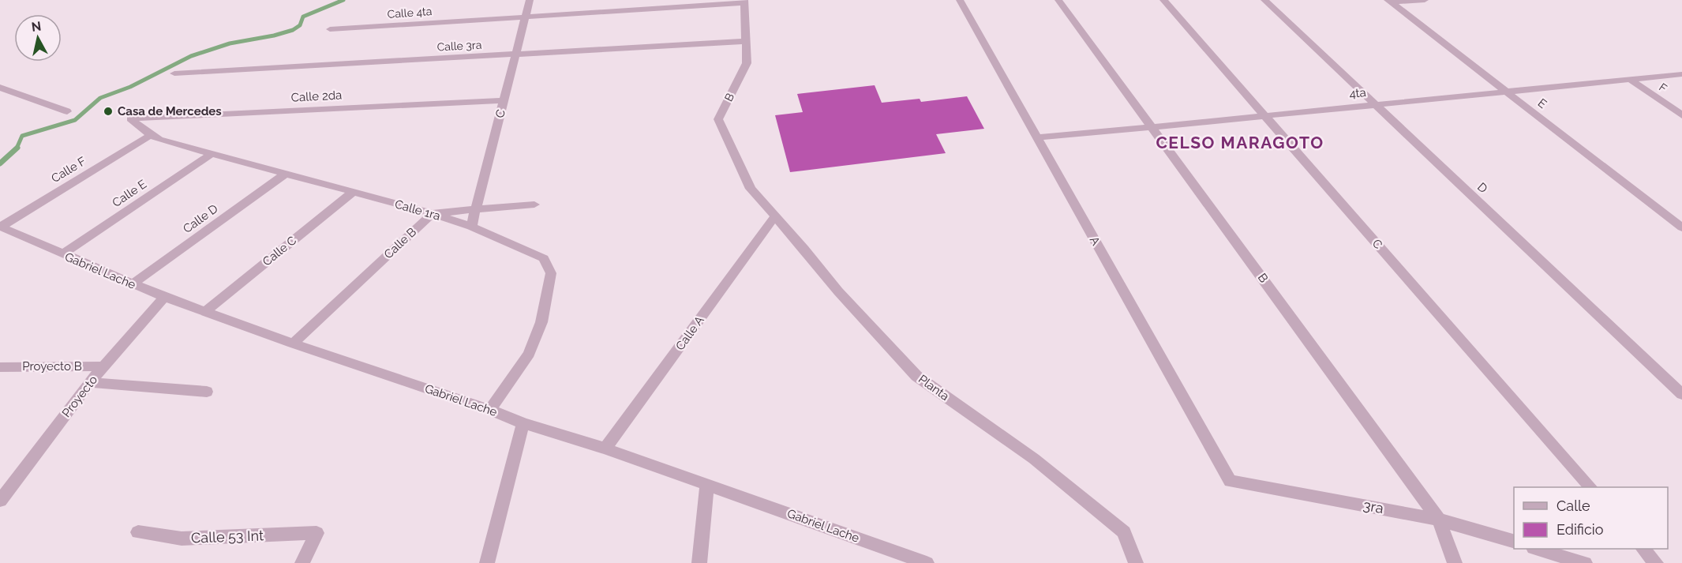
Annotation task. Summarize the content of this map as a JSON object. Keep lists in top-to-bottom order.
{
  "streets": {
    "street": [
      "Calle 4ta",
      "Calle 3ra",
      "F",
      "4ta",
      "Calle 2da",
      "B",
      "E",
      "C",
      "Calle F",
      "D",
      "Calle E",
      "Calle 1ra",
      "Calle D",
      "A",
      "Calle B",
      "Calle C",
      "Gabriel Lache",
      "Calle A",
      "Proyecto B",
      "Planta",
      "Proyecto",
      "3ra",
      "Calle 53 Int"
    ]
  },
  "crossings": [
    ["Calle 4ta", "B"],
    ["Calle 4ta", "C"],
    ["Calle 3ra", "B"],
    ["Calle 3ra", "C"],
    ["F", "4ta"],
    ["4ta", "B"],
    ["4ta", "E"],
    ["4ta", "C"],
    ["4ta", "D"],
    ["4ta", "A"],
    ["Calle 2da", "C"],
    ["Calle 2da", "Calle 1ra"],
    ["B", "Planta"],
    ["B", "3ra"],
    ["C", "Calle 1ra"],
    ["Calle F", "Calle 1ra"],
    ["Calle F", "Gabriel Lache"],
    ["Calle E", "Calle 1ra"],
    ["Calle E", "Gabriel Lache"],
    ["Calle 1ra", "Calle D"],
    ["Calle 1ra", "Calle B"],
    ["Calle 1ra", "Calle C"],
    ["Calle 1ra", "Gabriel Lache"],
    ["Calle D", "Gabriel Lache"],
    ["A", "3ra"],
    ["Calle B", "Gabriel Lache"],
    ["Calle C", "Gabriel Lache"],
    ["Gabriel Lache", "Calle A"],
    ["Gabriel Lache", "Proyecto"],
    ["Calle A", "Planta"],
    ["Proyecto B", "Proyecto"]
  ],
  "districts": ["CELSO MARAGOTO"],
  "places": ["Casa de Mercedes"],
  "legend": ["Calle", "Edificio"],
  "north": "top"
}
